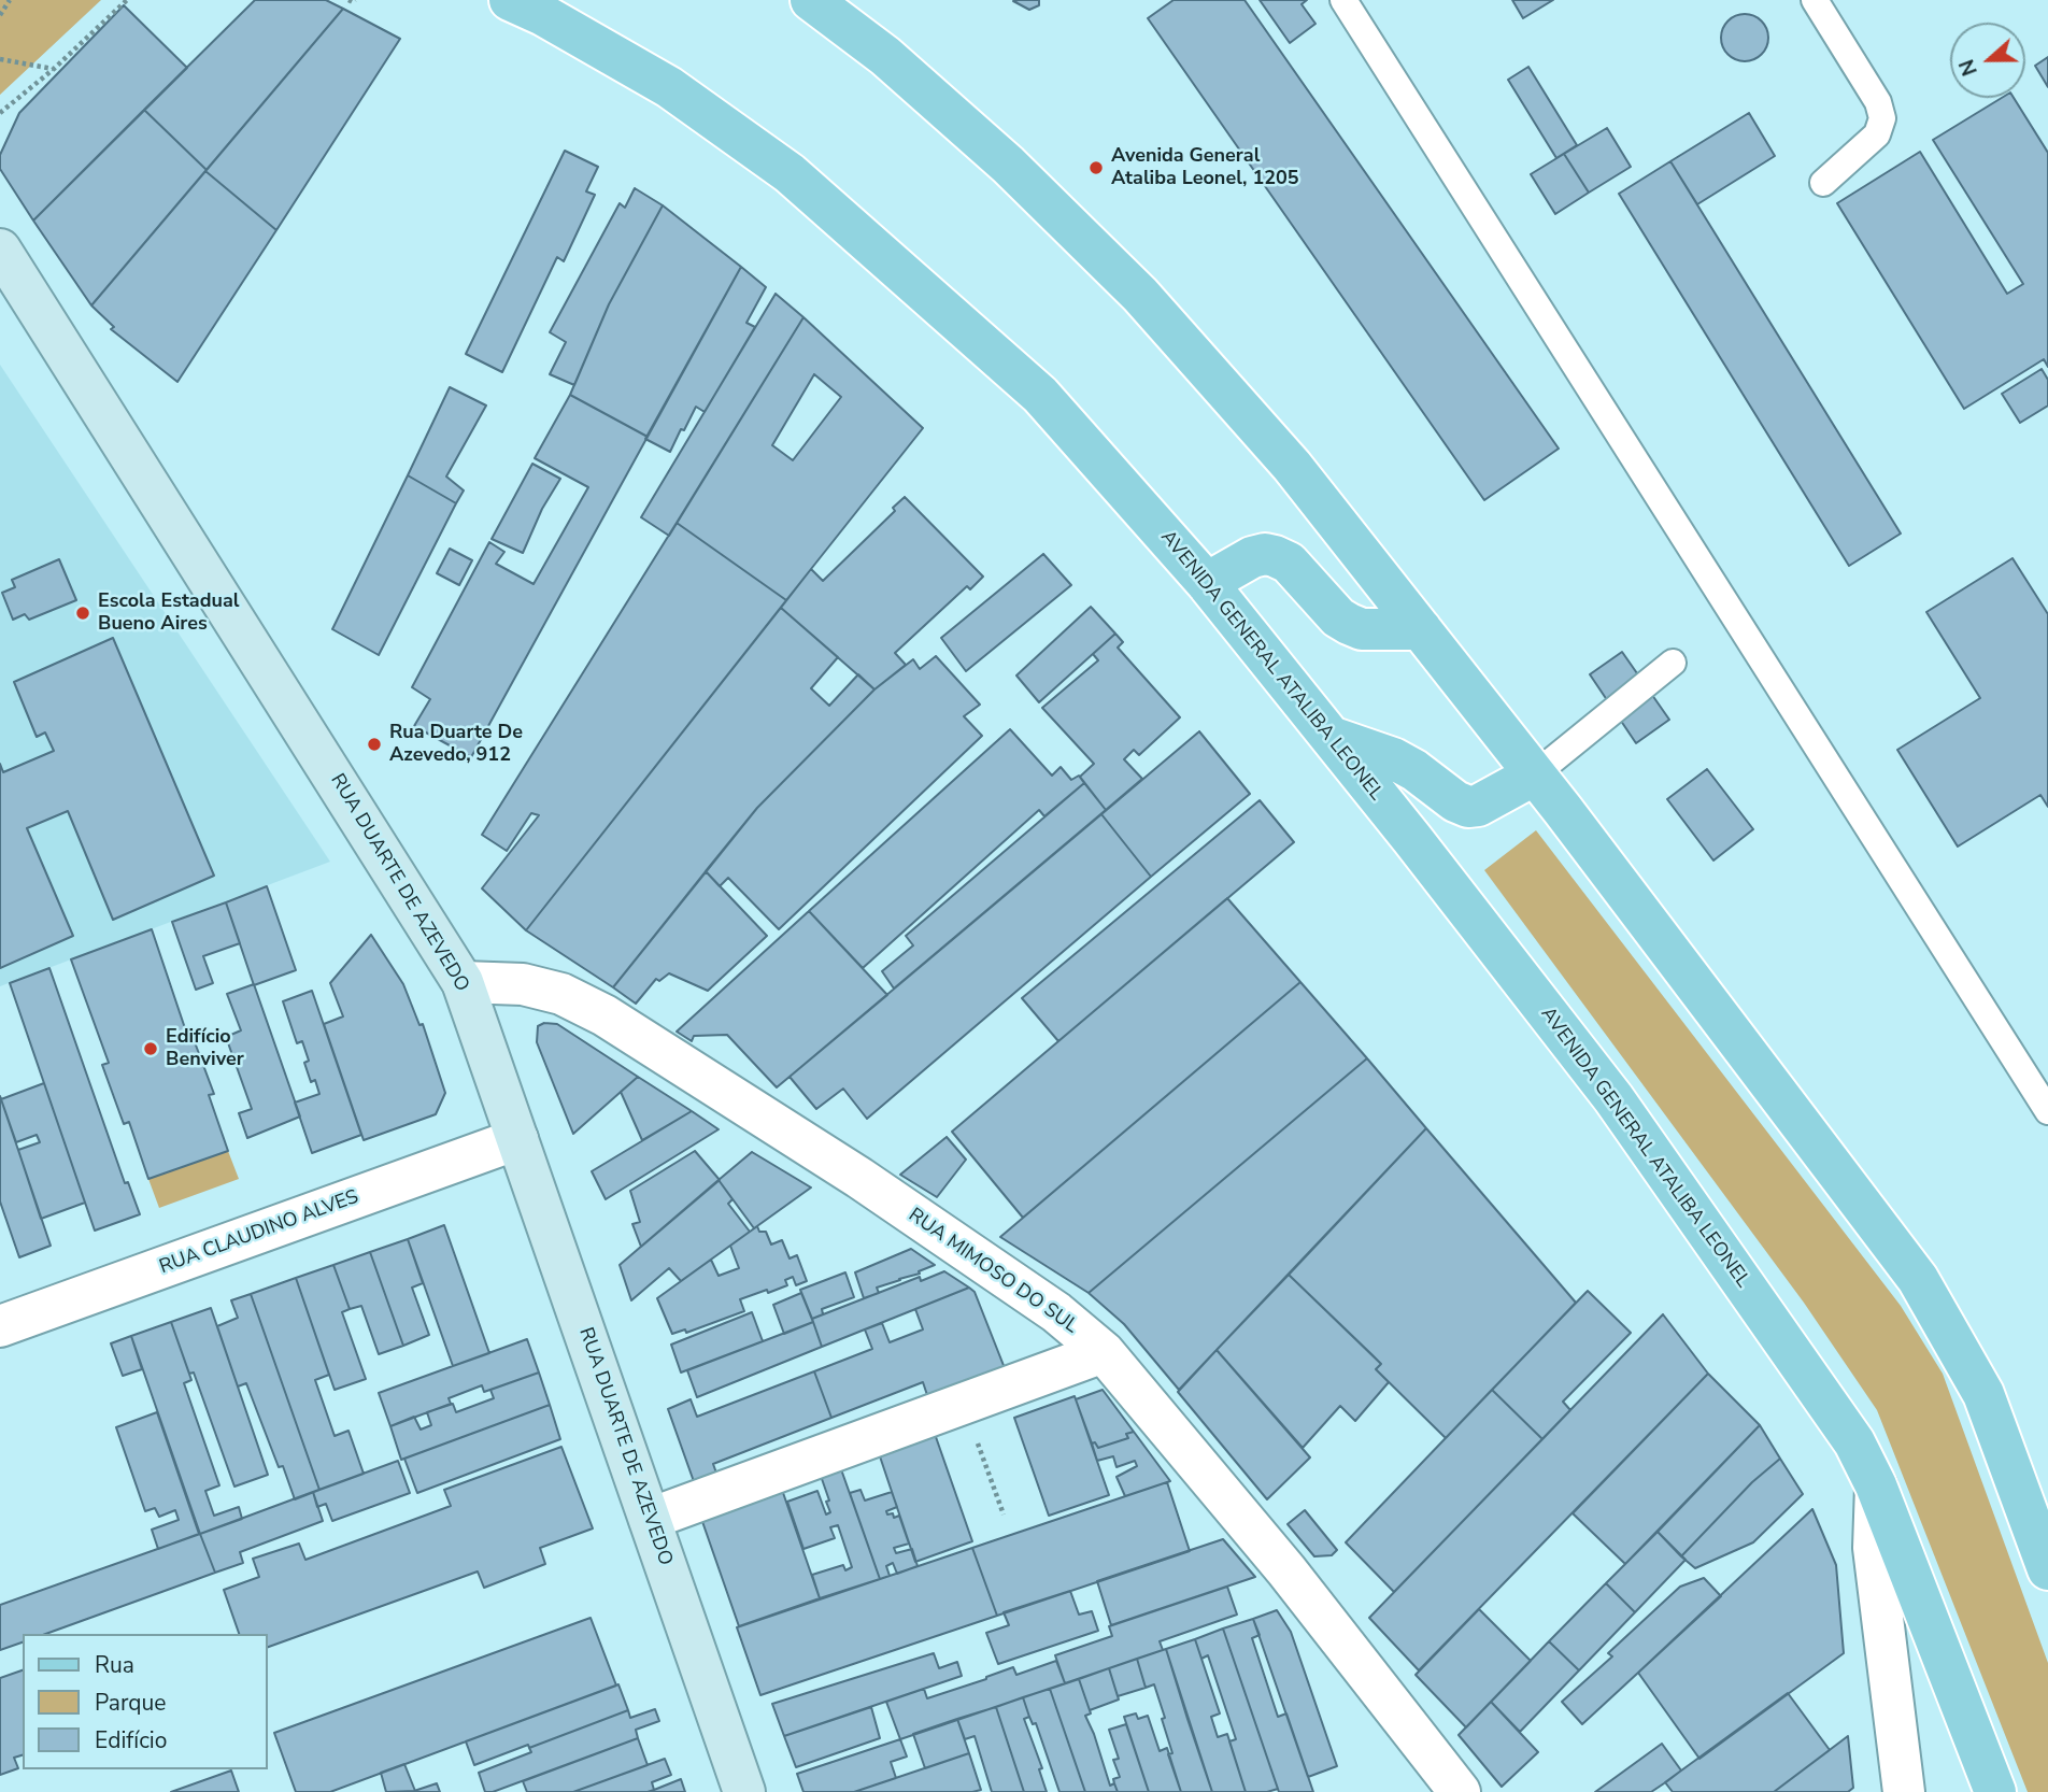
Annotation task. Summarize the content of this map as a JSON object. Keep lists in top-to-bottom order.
{
  "streets": {
    "main road": ["AVENIDA GENERAL ATALIBA LEONEL", "RUA DUARTE DE AZEVEDO"],
    "street": ["RUA CLAUDINO ALVES", "RUA MIMOSO DO SUL"]
  },
  "crossings": [
    ["RUA DUARTE DE AZEVEDO", "RUA CLAUDINO ALVES"],
    ["RUA DUARTE DE AZEVEDO", "RUA MIMOSO DO SUL"]
  ],
  "places": [
    "Avenida General Ataliba Leonel, 1205",
    "Escola Estadual Bueno Aires",
    "Rua Duarte De Azevedo, 912",
    "Edifício Benviver"
  ],
  "legend": ["Rua", "Parque", "Edifício"],
  "north": "left"
}
